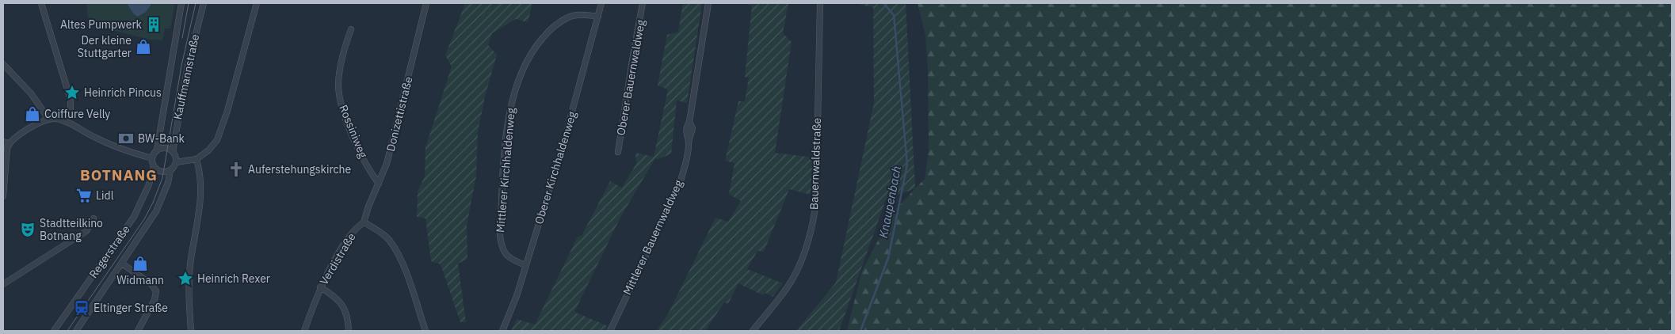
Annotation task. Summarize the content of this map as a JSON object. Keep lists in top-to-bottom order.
{
  "streets": {
    "street": [
      "Kauffmannstraße",
      "Oberer Bauernwaldweg",
      "Donizettistraße",
      "Rossiniweg",
      "Bauernwaldstraße",
      "Oberer Kirchhaldenweg",
      "Mittlerer Kirchhaldenweg",
      "Mittlerer Bauernwaldweg",
      "Regerstraße",
      "Verdistraße"
    ]
  },
  "crossings": [
    ["Kauffmannstraße", "Regerstraße"],
    ["Donizettistraße", "Rossiniweg"],
    ["Donizettistraße", "Verdistraße"],
    ["Oberer Kirchhaldenweg", "Mittlerer Kirchhaldenweg"]
  ],
  "districts": ["BOTNANG"],
  "water": ["Knaupenbach"],
  "places": {
    "building": ["Altes Pumpwerk"],
    "shop": ["Der kleine Stuttgarter", "Coiffure Velly", "Widmann"],
    "place": ["Heinrich Pincus", "Heinrich Rexer"],
    "bank": ["BW-Bank"],
    "church": ["Auferstehungskirche"],
    "supermarket": ["Lidl"],
    "theatre": ["Stadtteilkino Botnang"],
    "station": ["Eltinger Straße"]
  }
}
